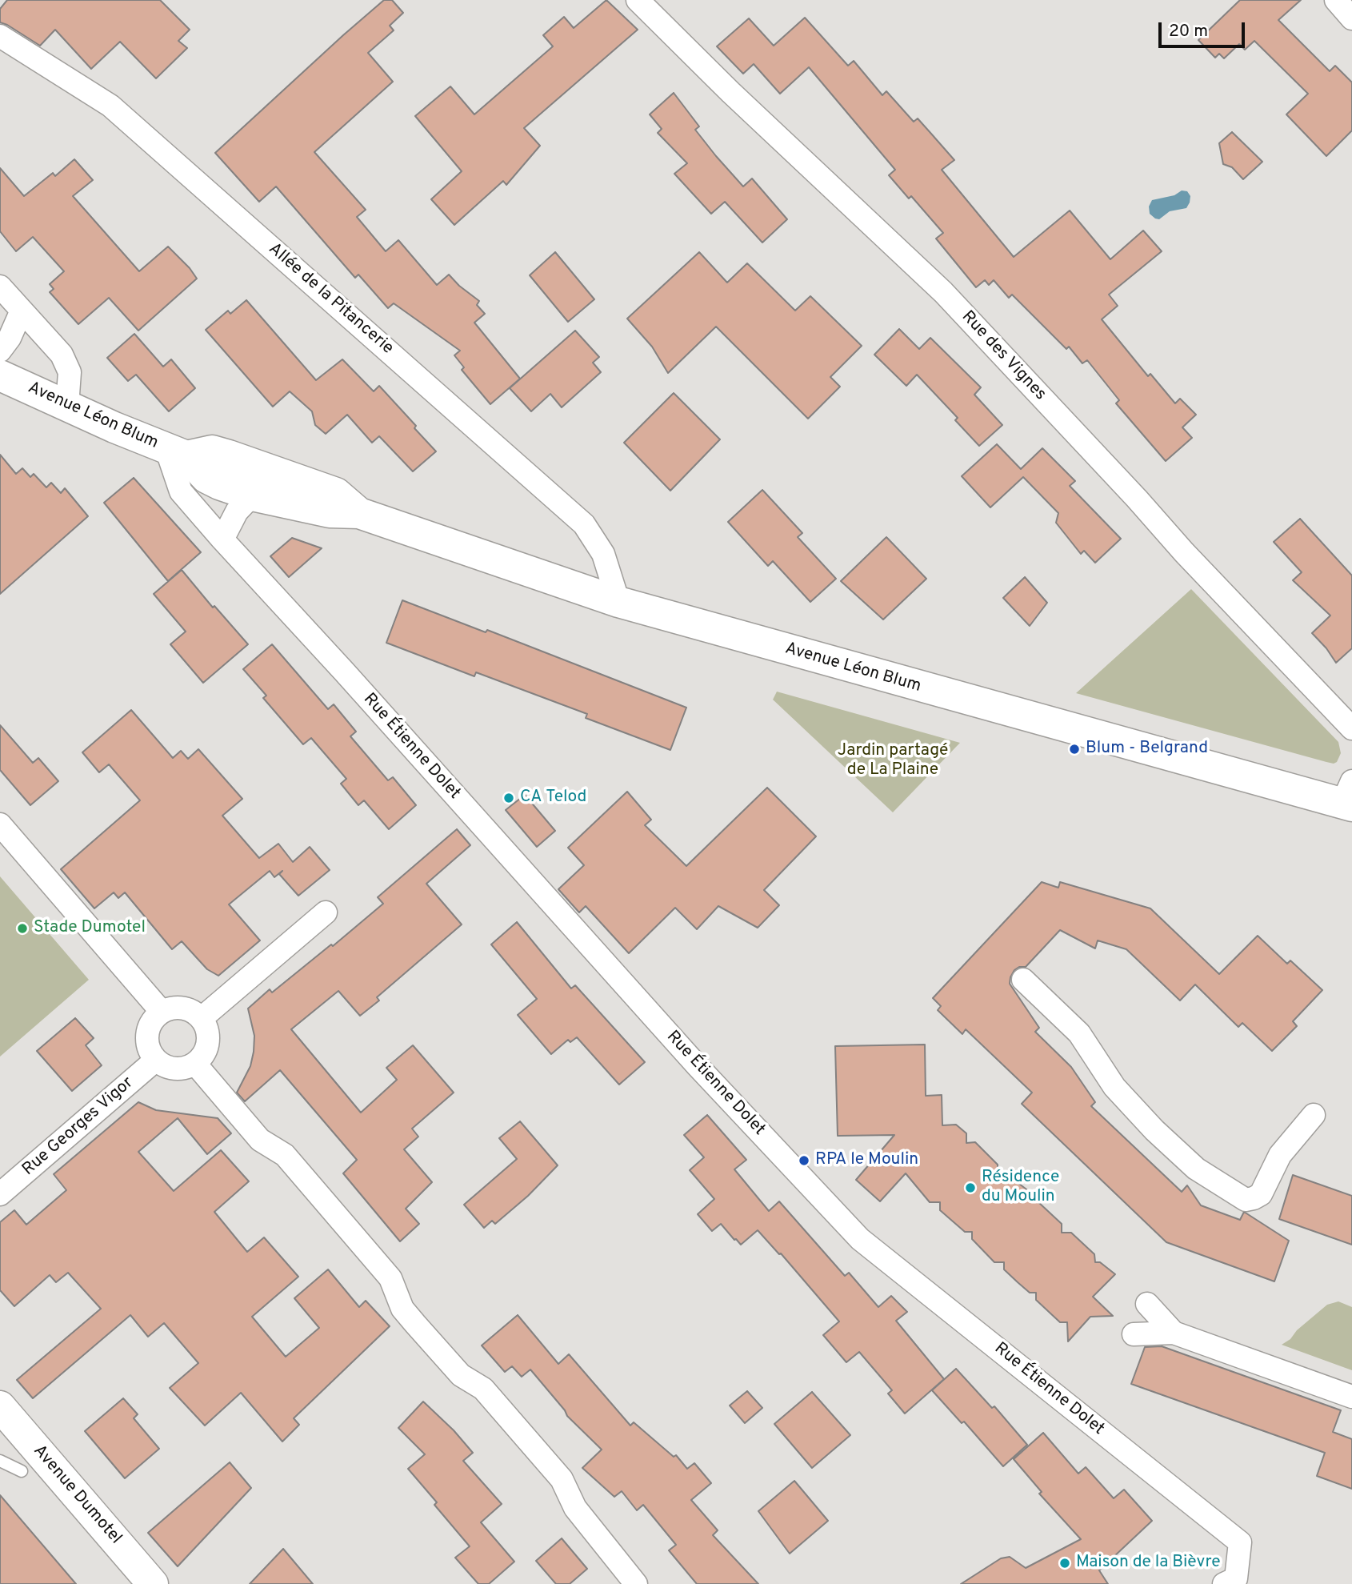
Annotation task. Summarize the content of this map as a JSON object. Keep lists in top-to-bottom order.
{
  "streets": {
    "main road": ["Avenue Léon Blum", "Avenue Dumotel"],
    "street": [
      "Allée de la Pitancerie",
      "Rue des Vignes",
      "Rue Étienne Dolet",
      "Rue Georges Vigor"
    ]
  },
  "crossings": [
    ["Allée de la Pitancerie", "Avenue Léon Blum"],
    ["Avenue Léon Blum", "Rue Étienne Dolet"]
  ],
  "parks": ["Jardin partagé de La Plaine"],
  "places": [
    "Blum - Belgrand",
    "CA Telod",
    "Stade Dumotel",
    "RPA le Moulin",
    "Résidence du Moulin",
    "Maison de la Bièvre"
  ],
  "scale_bar": "20 m"
}
